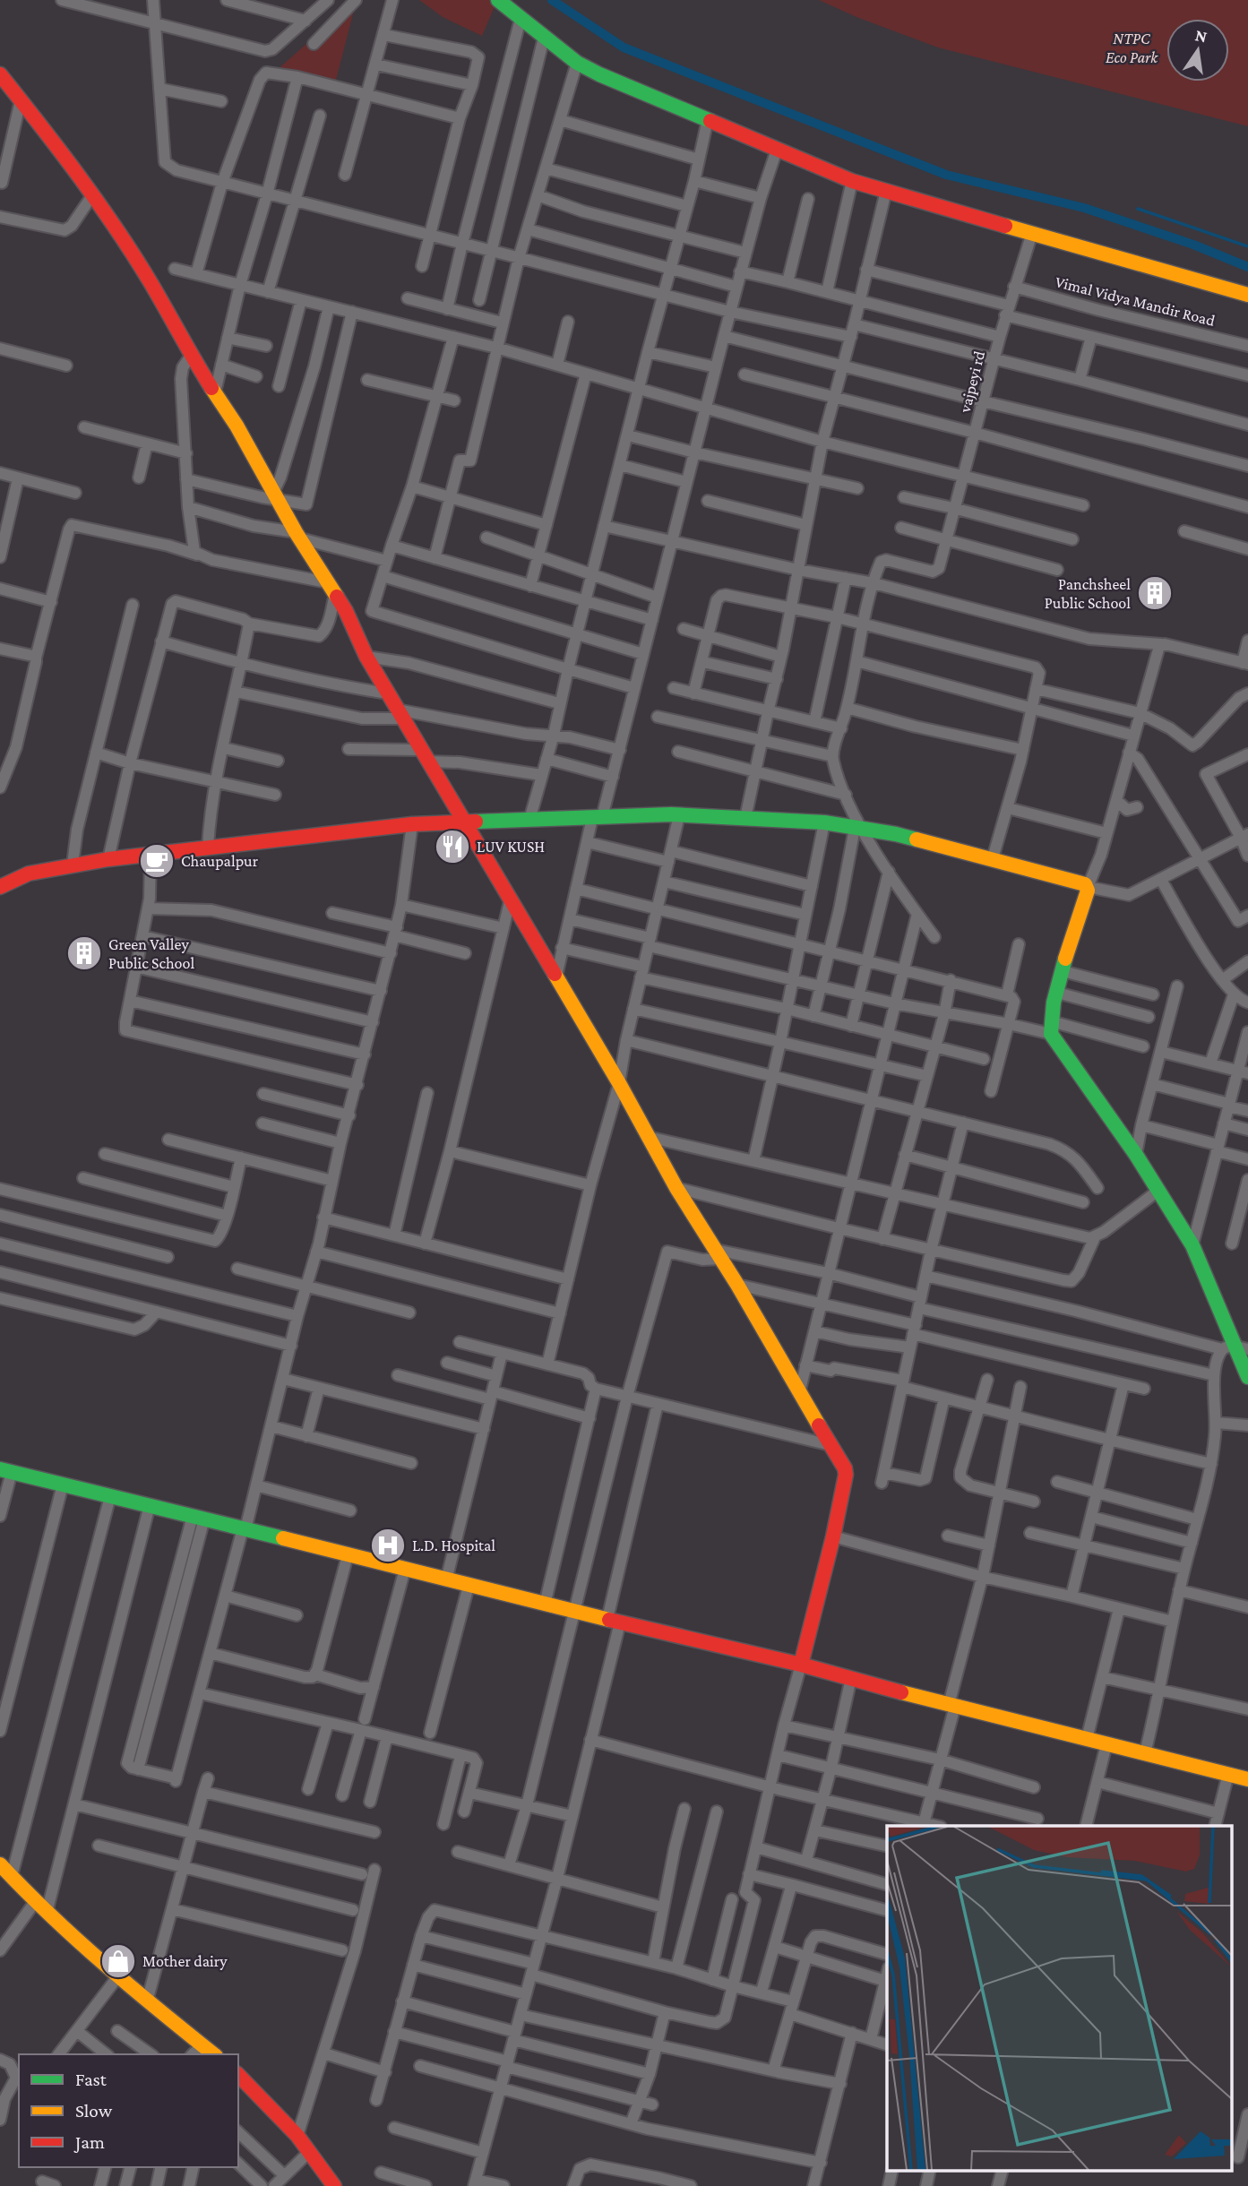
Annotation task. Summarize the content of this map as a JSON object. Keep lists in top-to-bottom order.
{
  "streets": {
    "street": ["Vimal Vidya Mandir Road", "vajpeyi rd"]
  },
  "crossings": [
    ["Vimal Vidya Mandir Road", "vajpeyi rd"]
  ],
  "parks": ["NTPC Eco Park"],
  "places": {
    "building": ["Panchsheel Public School", "Green Valley Public School"],
    "restaurant": ["LUV KUSH"],
    "cafe": ["Chaupalpur"],
    "hospital": ["L.D. Hospital"],
    "shop": ["Mother dairy"]
  },
  "legend": ["Fast", "Slow", "Jam"],
  "north": "top"
}
